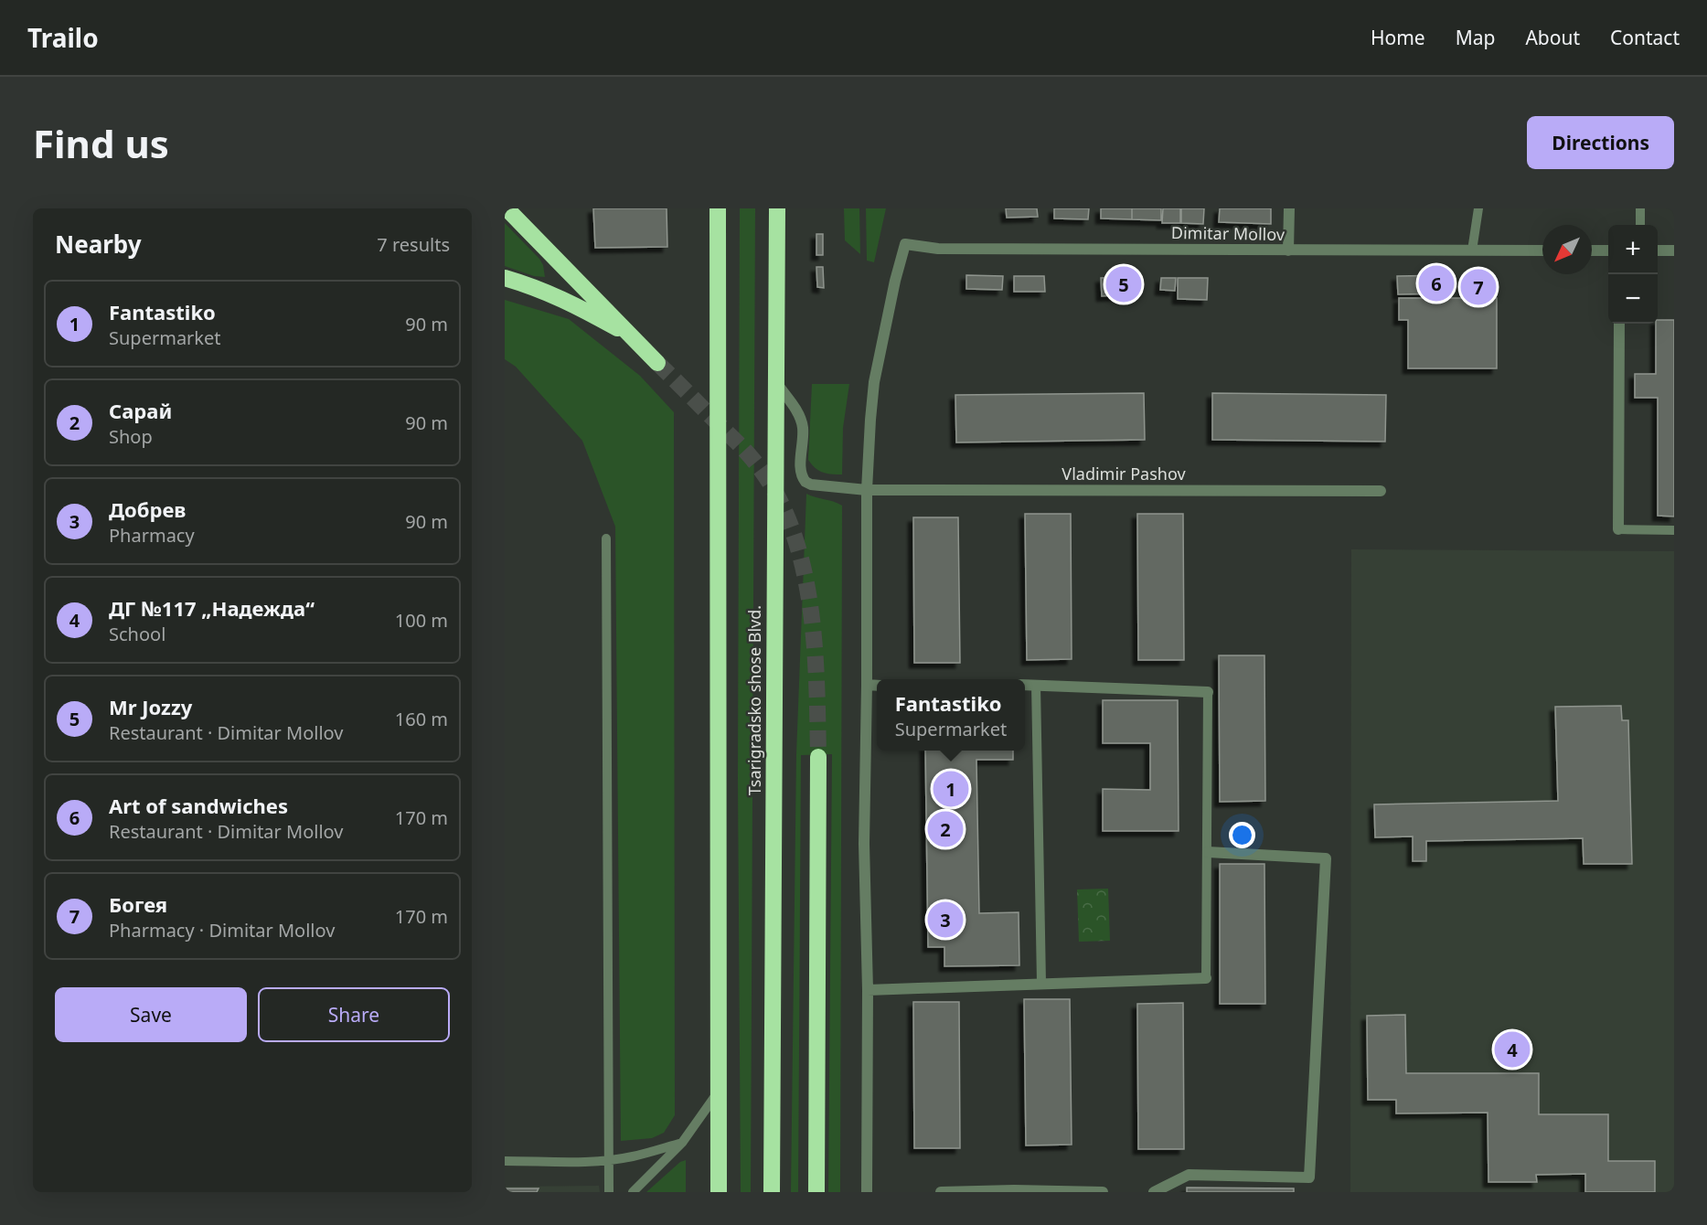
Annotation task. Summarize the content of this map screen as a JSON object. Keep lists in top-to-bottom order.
{
  "streets": {
    "highway": ["Tsarigradsko shose Blvd."],
    "street": ["Dimitar Mollov", "Vladimir Pashov"]
  },
  "crossings": [
    ["Dimitar Mollov", "Vladimir Pashov"],
    ["Vladimir Pashov", "Tsarigradsko shose Blvd."]
  ],
  "north": "bottom left",
  "page": {
    "header": "Trailo",
    "nav": [
      "Home",
      "Map",
      "About",
      "Contact"
    ],
    "buttons": [
      "Directions",
      ["Save", "Share"]
    ],
    "title": "Find us",
    "heading": ["Nearby", "7 results"],
    "map_buttons": ["+", "−"],
    "pins": [
      "6",
      "5",
      "7",
      "1",
      "2",
      "3",
      "4"
    ],
    "list": [
      {
        "mark": "1",
        "name": "Fantastiko",
        "note": "Supermarket",
        "value": "90 m"
      },
      {
        "mark": "2",
        "name": "Сарай",
        "note": "Shop",
        "value": "90 m"
      },
      {
        "mark": "3",
        "name": "Добрев",
        "note": "Pharmacy",
        "value": "90 m"
      },
      {
        "mark": "4",
        "name": "ДГ №117 „Надежда“",
        "note": "School",
        "value": "100 m"
      },
      {
        "mark": "5",
        "name": "Mr Jozzy",
        "note": "Restaurant · Dimitar Mollov",
        "value": "160 m"
      },
      {
        "mark": "6",
        "name": "Art of sandwiches",
        "note": "Restaurant · Dimitar Mollov",
        "value": "170 m"
      },
      {
        "mark": "7",
        "name": "Богея",
        "note": "Pharmacy · Dimitar Mollov",
        "value": "170 m"
      }
    ],
    "popup": ["Fantastiko", "Supermarket"]
  }
}
